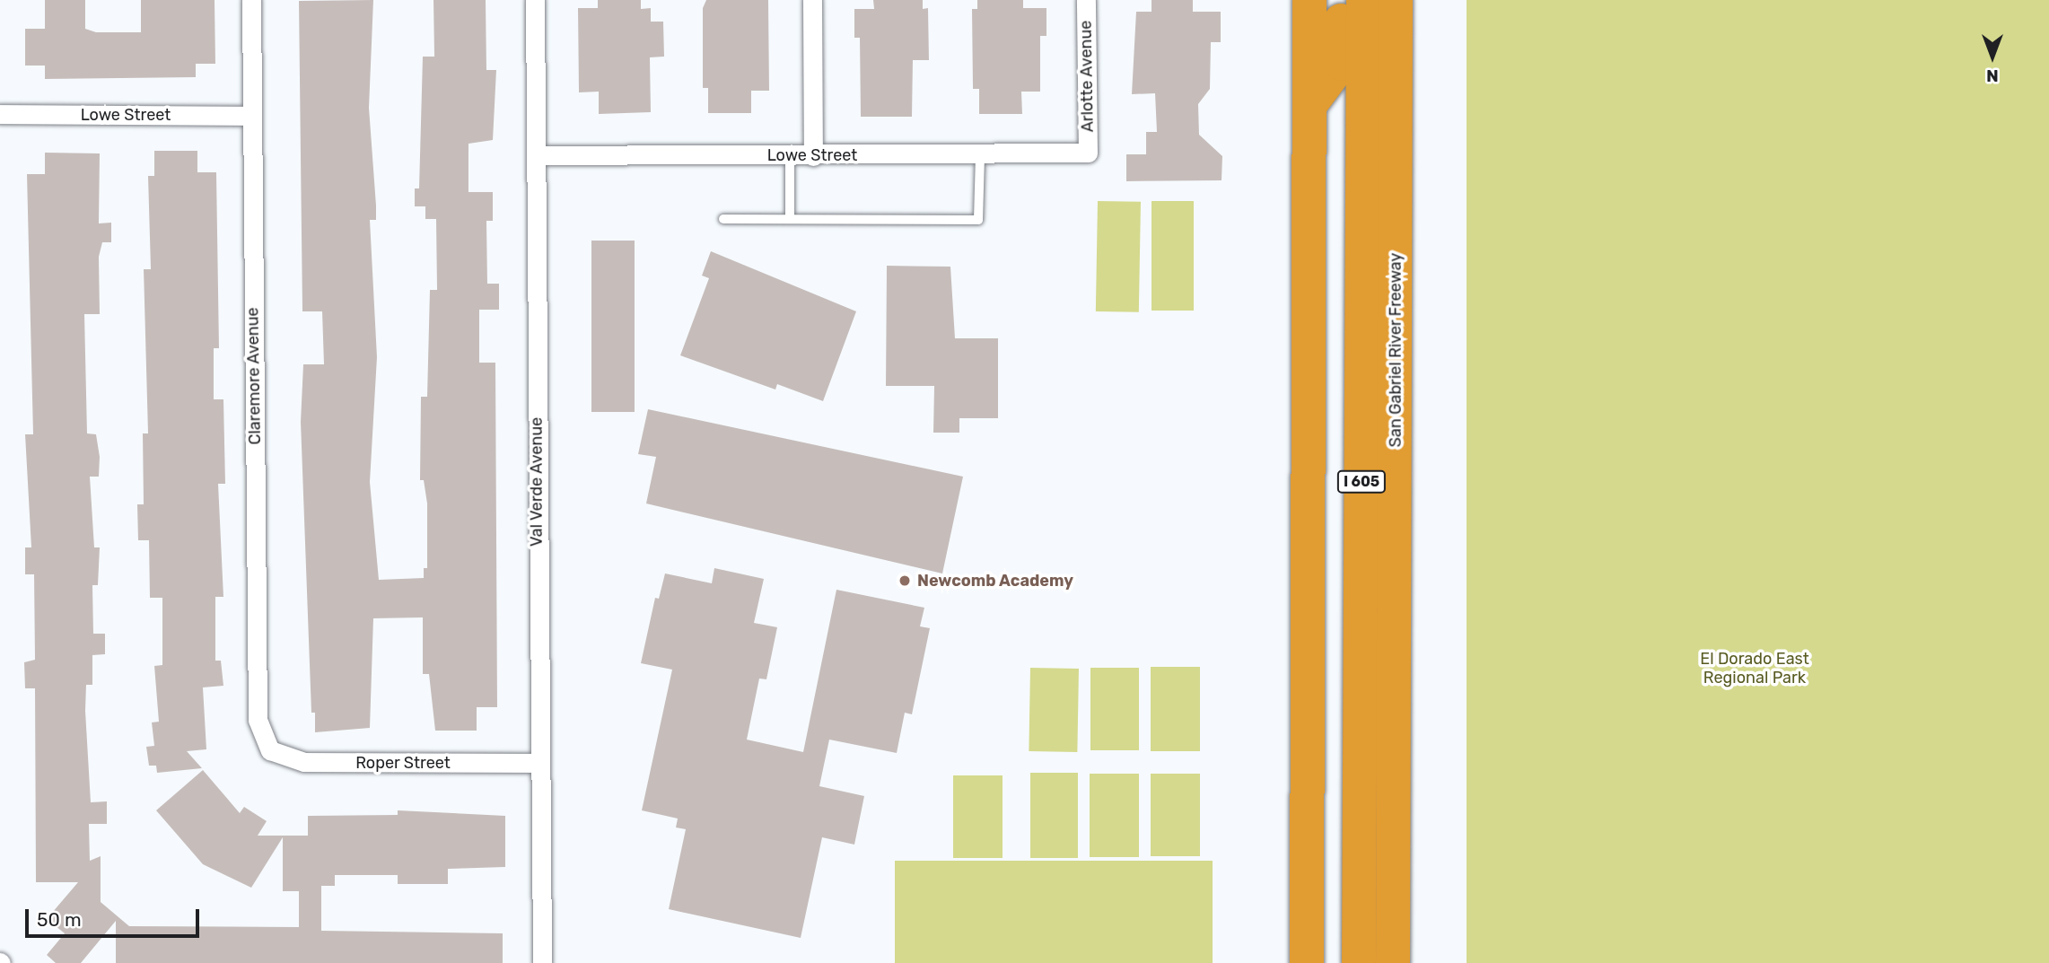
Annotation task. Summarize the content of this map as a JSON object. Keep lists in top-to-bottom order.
{
  "streets": {
    "highway": ["San Gabriel River Freeway", "I 605"],
    "street": [
      "Arlotte Avenue",
      "Lowe Street",
      "Claremore Avenue",
      "Val Verde Avenue",
      "Roper Street"
    ]
  },
  "crossings": [
    ["Arlotte Avenue", "Lowe Street"],
    ["Lowe Street", "Claremore Avenue"],
    ["Lowe Street", "Val Verde Avenue"],
    ["Claremore Avenue", "Roper Street"],
    ["Val Verde Avenue", "Roper Street"]
  ],
  "parks": ["El Dorado East Regional Park"],
  "places": ["Newcomb Academy"],
  "scale_bar": "50 m",
  "north": "bottom"
}
